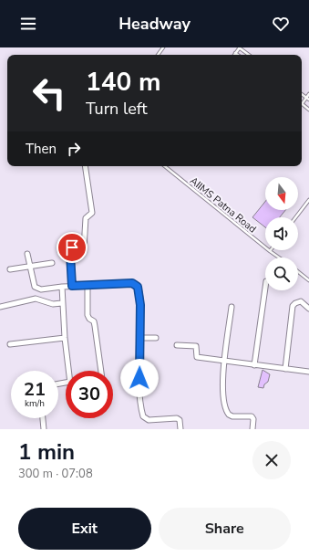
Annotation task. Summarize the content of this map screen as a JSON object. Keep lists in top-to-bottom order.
{
  "streets": {
    "lane": ["AIIMS Patna Road"]
  },
  "north": "bottom",
  "page": {
    "header": "Headway",
    "turn": ["140 m", "Turn left"],
    "then": "Then",
    "speed": "21 km/h",
    "limit": "30",
    "heading": ["1 min", "300 m · 07:08"],
    "buttons": ["Exit", "Share"]
  }
}
